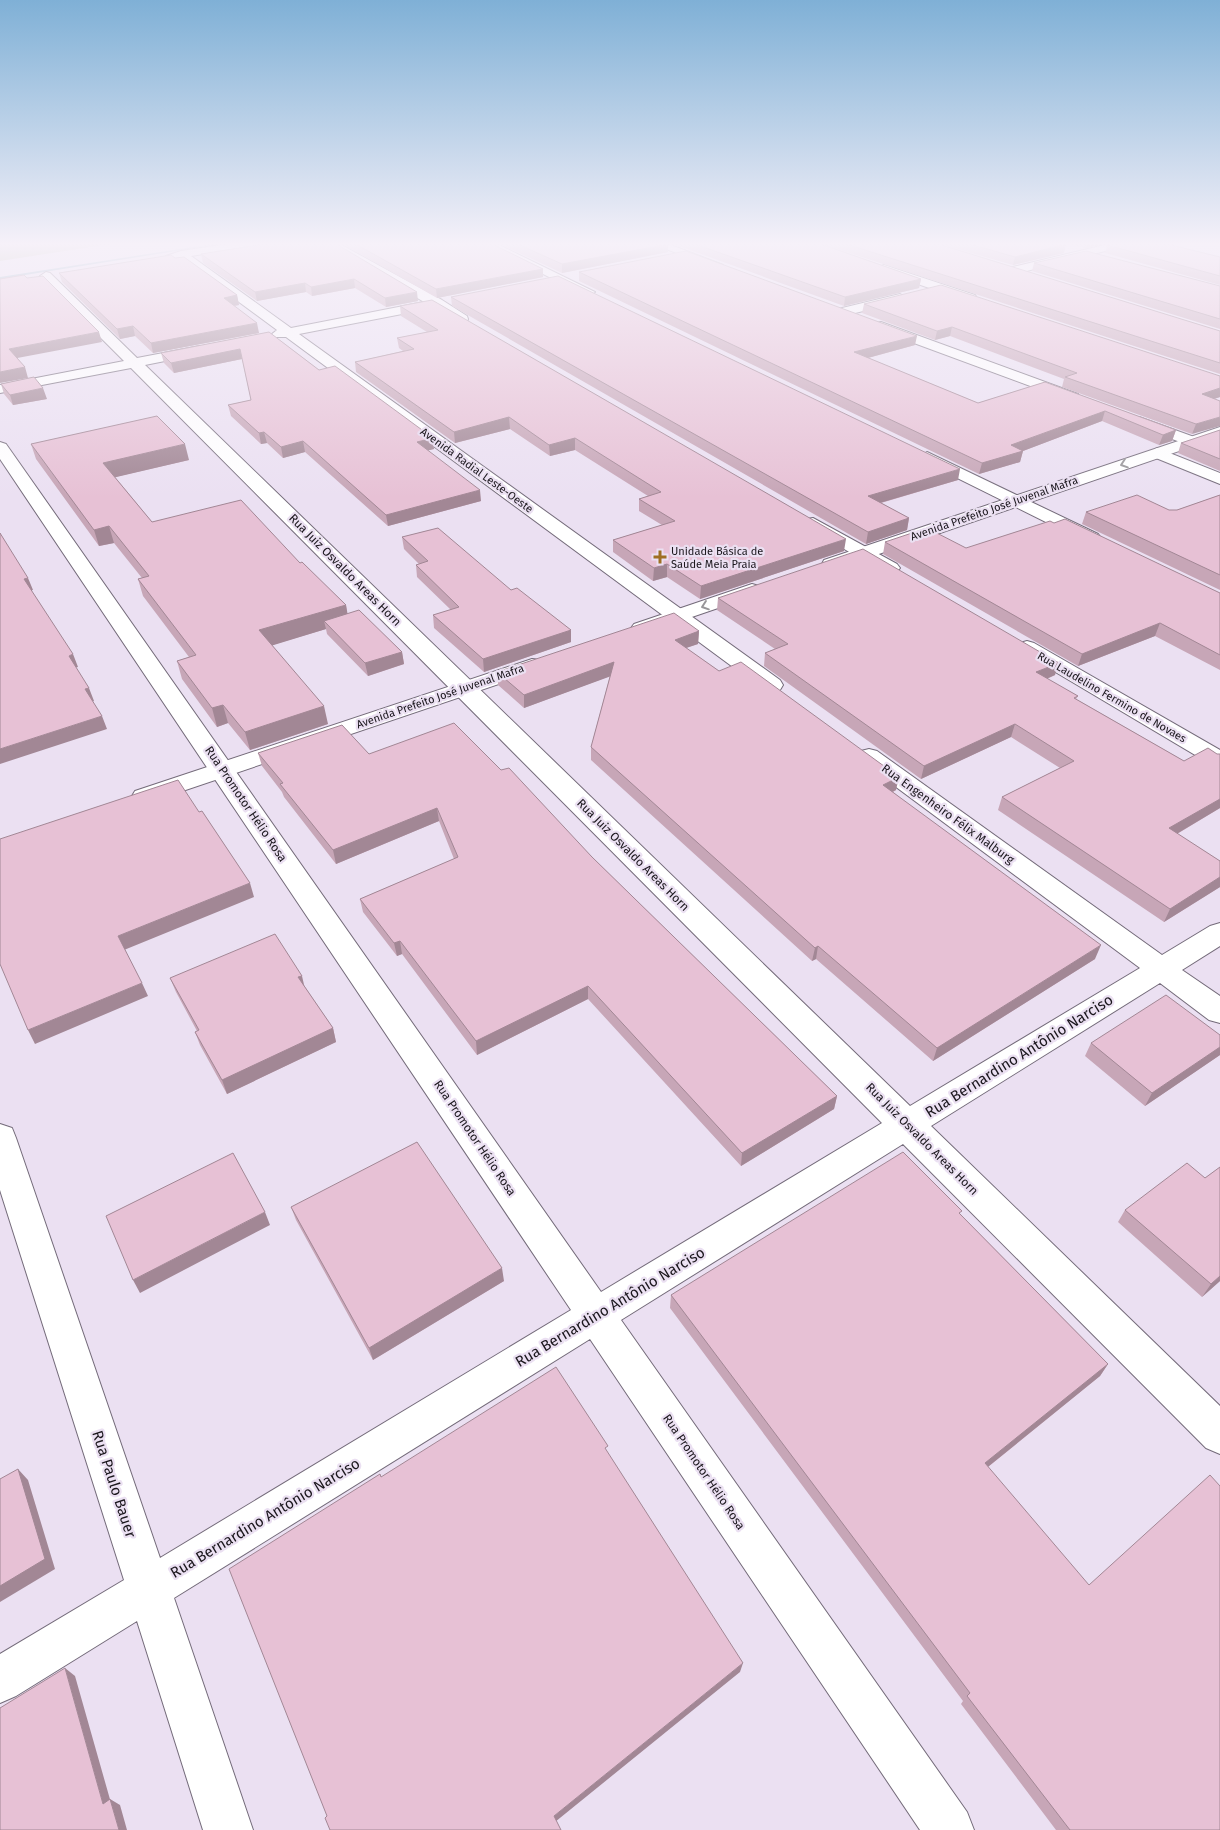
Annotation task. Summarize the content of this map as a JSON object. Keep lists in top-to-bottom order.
{
  "streets": {
    "street": [
      "Avenida Radial Leste-Oeste",
      "Avenida Prefeito José Juvenal Mafra",
      "Rua Juiz Osvaldo Areas Horn",
      "Rua Laudelino Fermino de Novaes",
      "Rua Promotor Hélio Rosa",
      "Rua Engenheiro Félix Malburg",
      "Rua Bernardino Antônio Narciso",
      "Rua Paulo Bauer"
    ]
  },
  "crossings": [
    ["Avenida Prefeito José Juvenal Mafra", "Rua Juiz Osvaldo Areas Horn"],
    ["Avenida Prefeito José Juvenal Mafra", "Rua Promotor Hélio Rosa"],
    ["Rua Juiz Osvaldo Areas Horn", "Rua Bernardino Antônio Narciso"],
    ["Rua Promotor Hélio Rosa", "Rua Bernardino Antônio Narciso"],
    ["Rua Engenheiro Félix Malburg", "Rua Bernardino Antônio Narciso"],
    ["Rua Bernardino Antônio Narciso", "Rua Paulo Bauer"]
  ],
  "places": {
    "health": ["Unidade Básica de Saúde Meia Praia"]
  }
}
